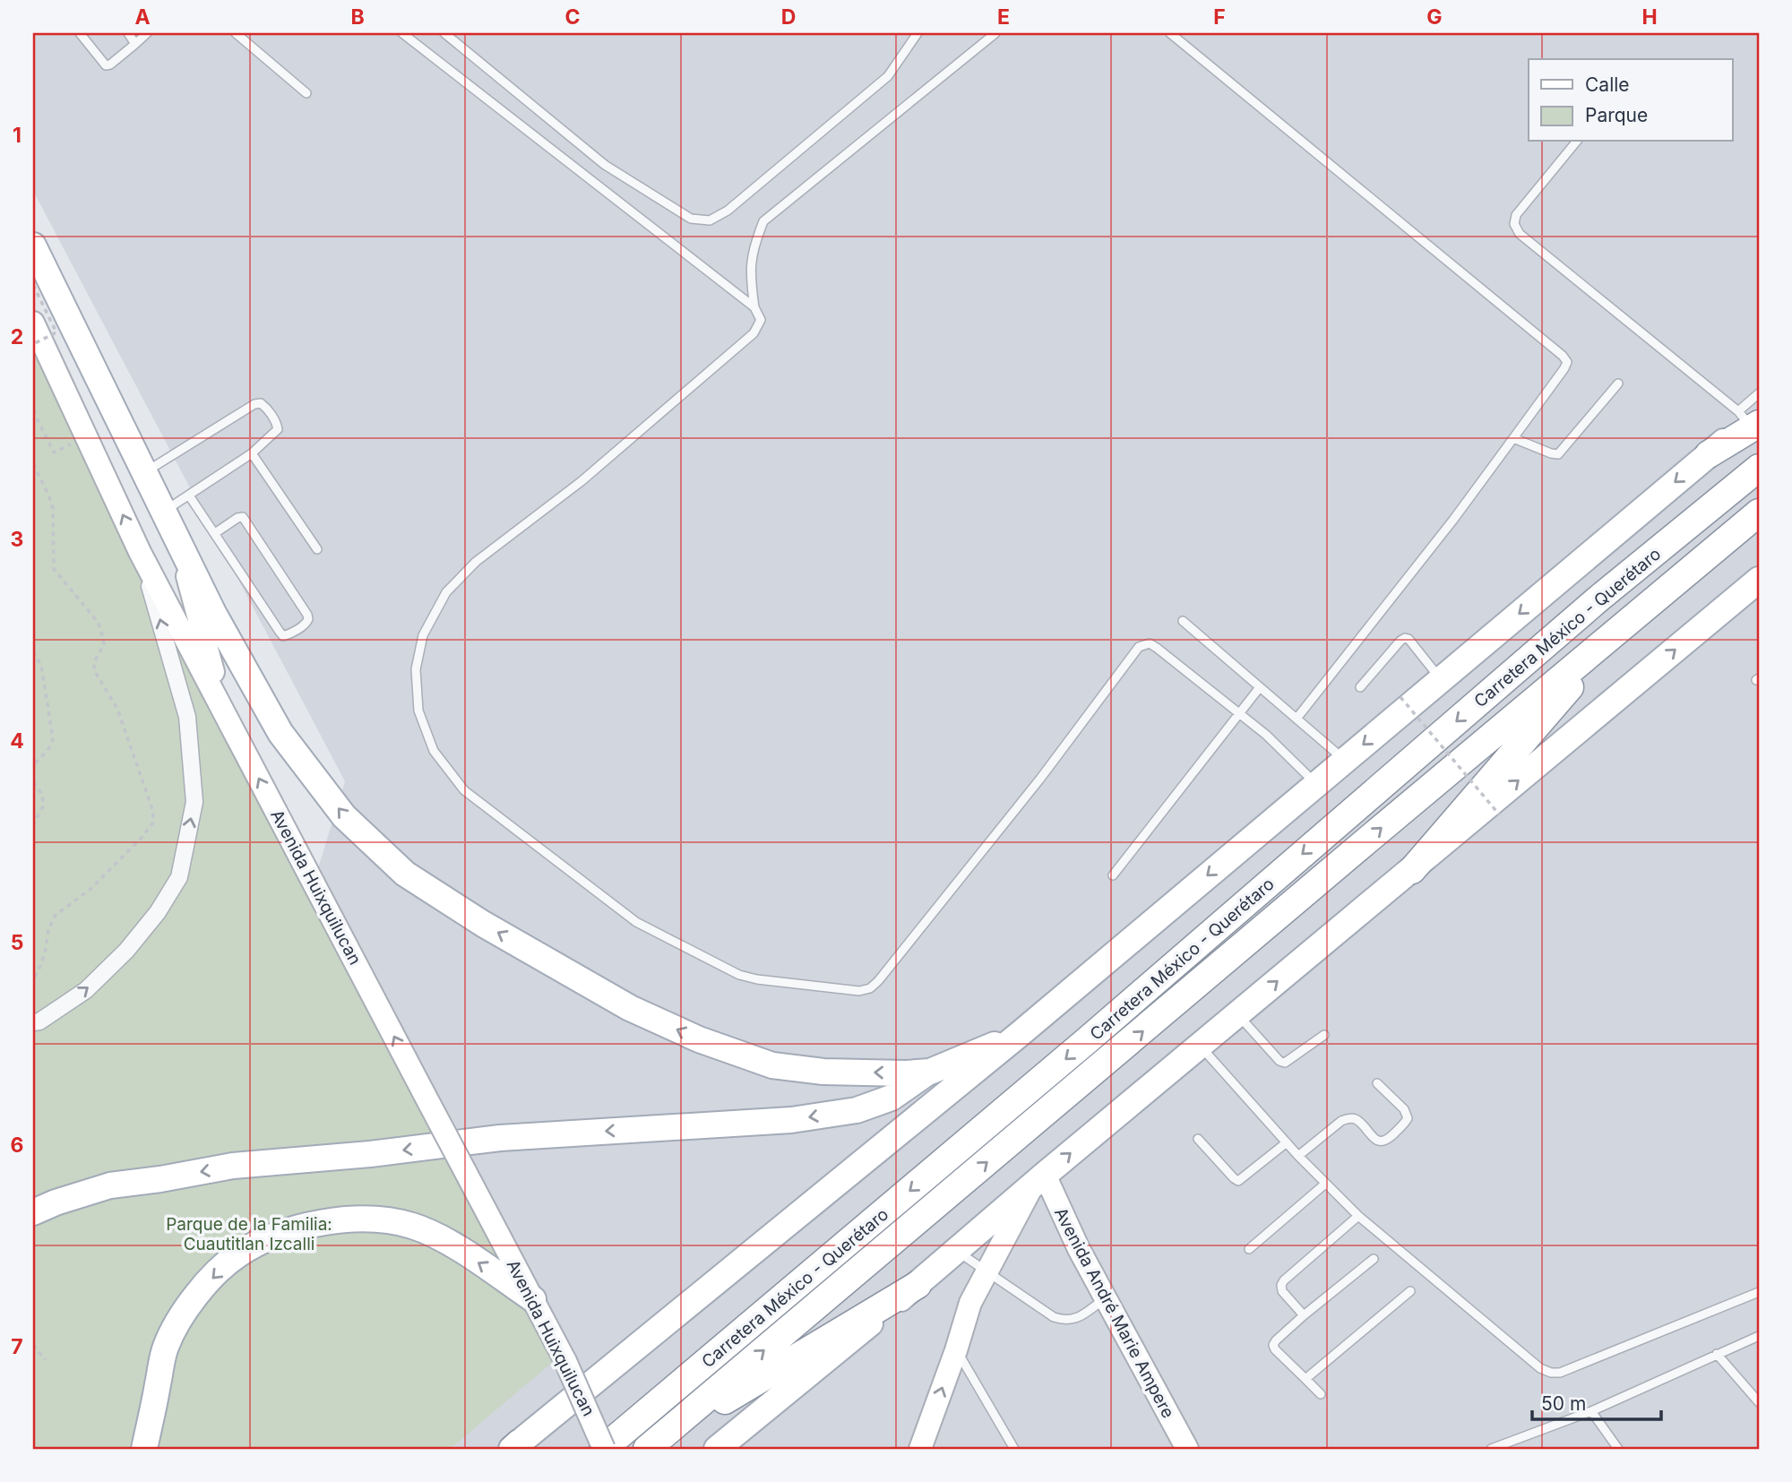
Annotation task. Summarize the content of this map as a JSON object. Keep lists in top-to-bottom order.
{
  "streets": {
    "highway": ["Carretera México - Querétaro"],
    "main road": ["Avenida Huixquilucan", "Avenida André Marie Ampere"]
  },
  "crossings": [
    ["Carretera México - Querétaro", "Avenida Huixquilucan"]
  ],
  "one_way": ["Avenida Huixquilucan"],
  "parks": ["Parque de la Familia: Cuautitlan Izcalli"],
  "legend": ["Calle", "Parque"],
  "scale_bar": "50 m",
  "grid": {
    "columns": [
      "A",
      "B",
      "C",
      "D",
      "E",
      "F",
      "G",
      "H"
    ],
    "rows": [
      "1",
      "2",
      "3",
      "4",
      "5",
      "6",
      "7"
    ]
  }
}
